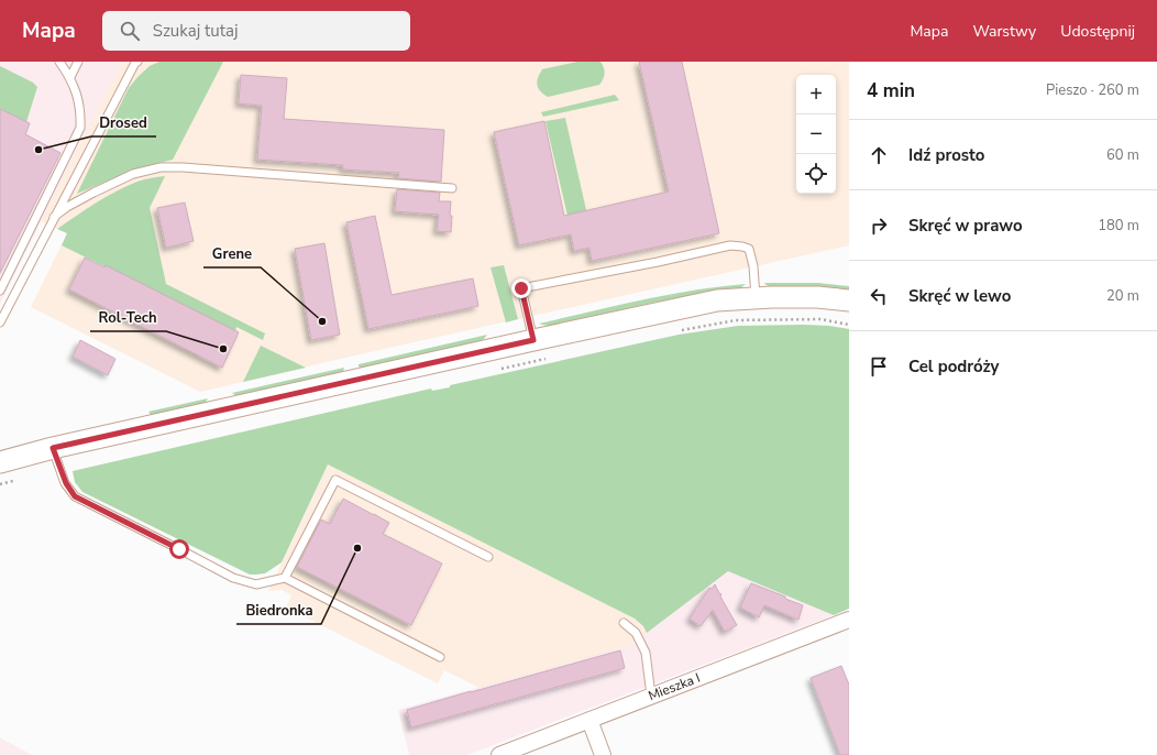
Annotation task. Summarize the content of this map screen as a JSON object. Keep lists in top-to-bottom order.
{
  "streets": {
    "street": ["Mieszka I"]
  },
  "places": [
    "Drosed",
    "Grene",
    "Rol-Tech",
    "Biedronka"
  ],
  "page": {
    "header": "Mapa",
    "search": "Szukaj tutaj",
    "nav": ["Mapa", "Warstwy", "Udostępnij"],
    "heading": ["4 min", "Pieszo · 260 m"],
    "map_buttons": ["+", "−"],
    "list": [
      ["Idź prosto", "60 m"],
      ["Skręć w prawo", "180 m"],
      ["Skręć w lewo", "20 m"],
      "Cel podróży"
    ]
  }
}
